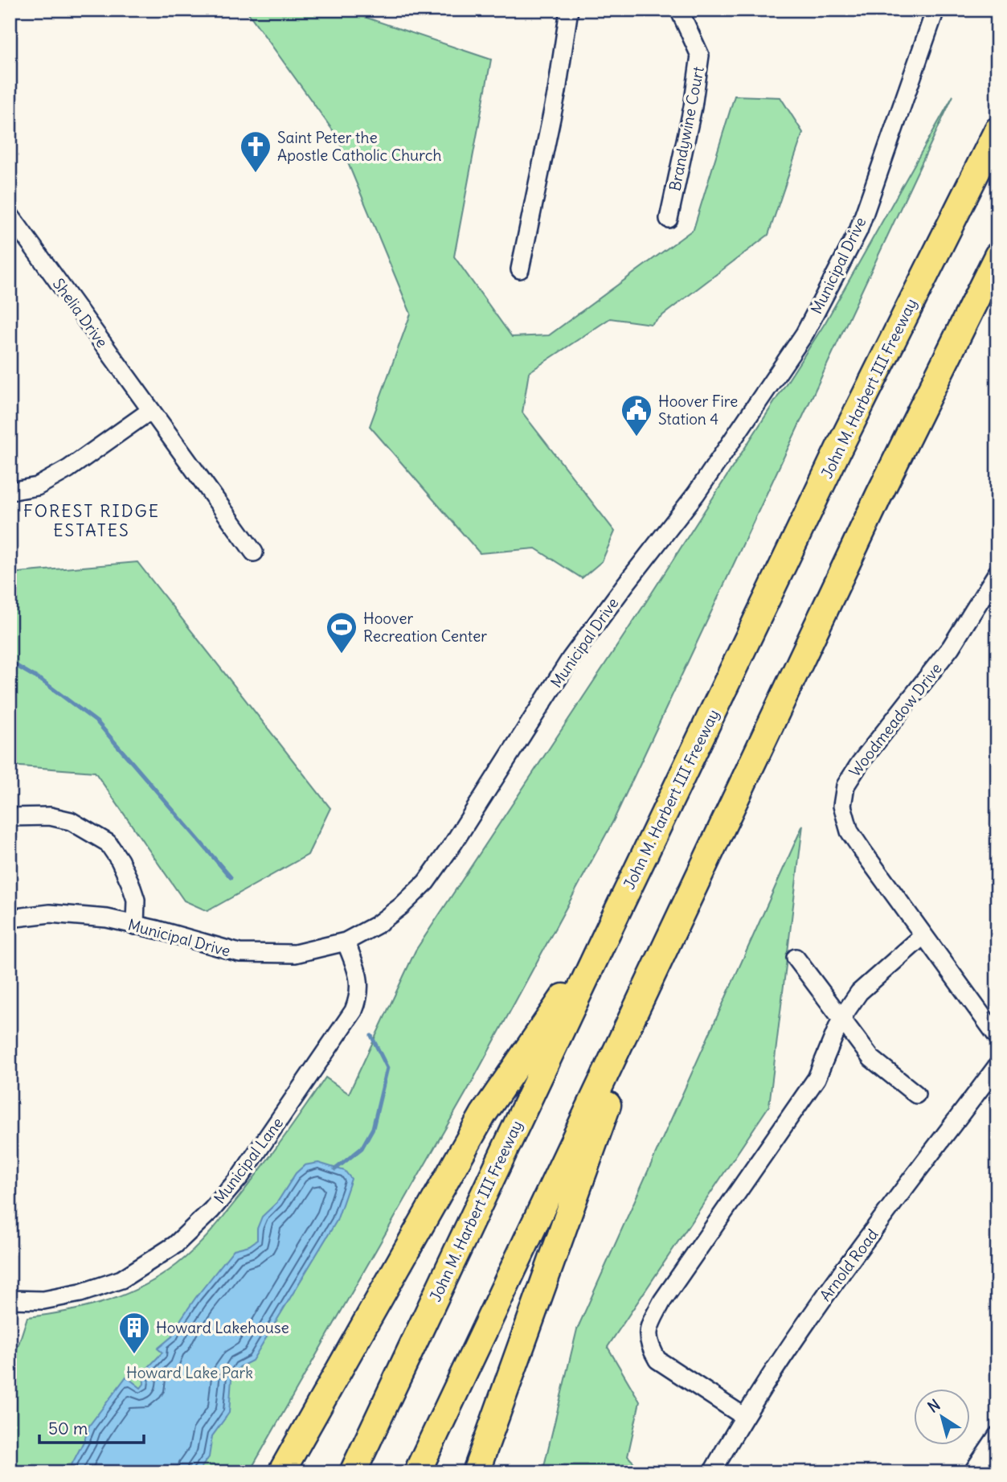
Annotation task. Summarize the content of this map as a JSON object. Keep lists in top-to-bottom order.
{
  "streets": {
    "highway": ["John M. Harbert III Freeway"],
    "street": [
      "Brandywine Court",
      "Municipal Drive",
      "Shelia Drive",
      "Woodmeadow Drive",
      "Municipal Lane",
      "Arnold Road"
    ]
  },
  "crossings": [
    ["Municipal Drive", "Municipal Lane"]
  ],
  "districts": ["FOREST RIDGE ESTATES"],
  "parks": ["Howard Lake Park"],
  "places": {
    "church": ["Saint Peter the Apostle Catholic Church"],
    "public building": ["Hoover Fire Station 4"],
    "sports": ["Hoover Recreation Center"],
    "building": ["Howard Lakehouse"]
  },
  "scale_bar": "50 m",
  "north": "top left"
}
